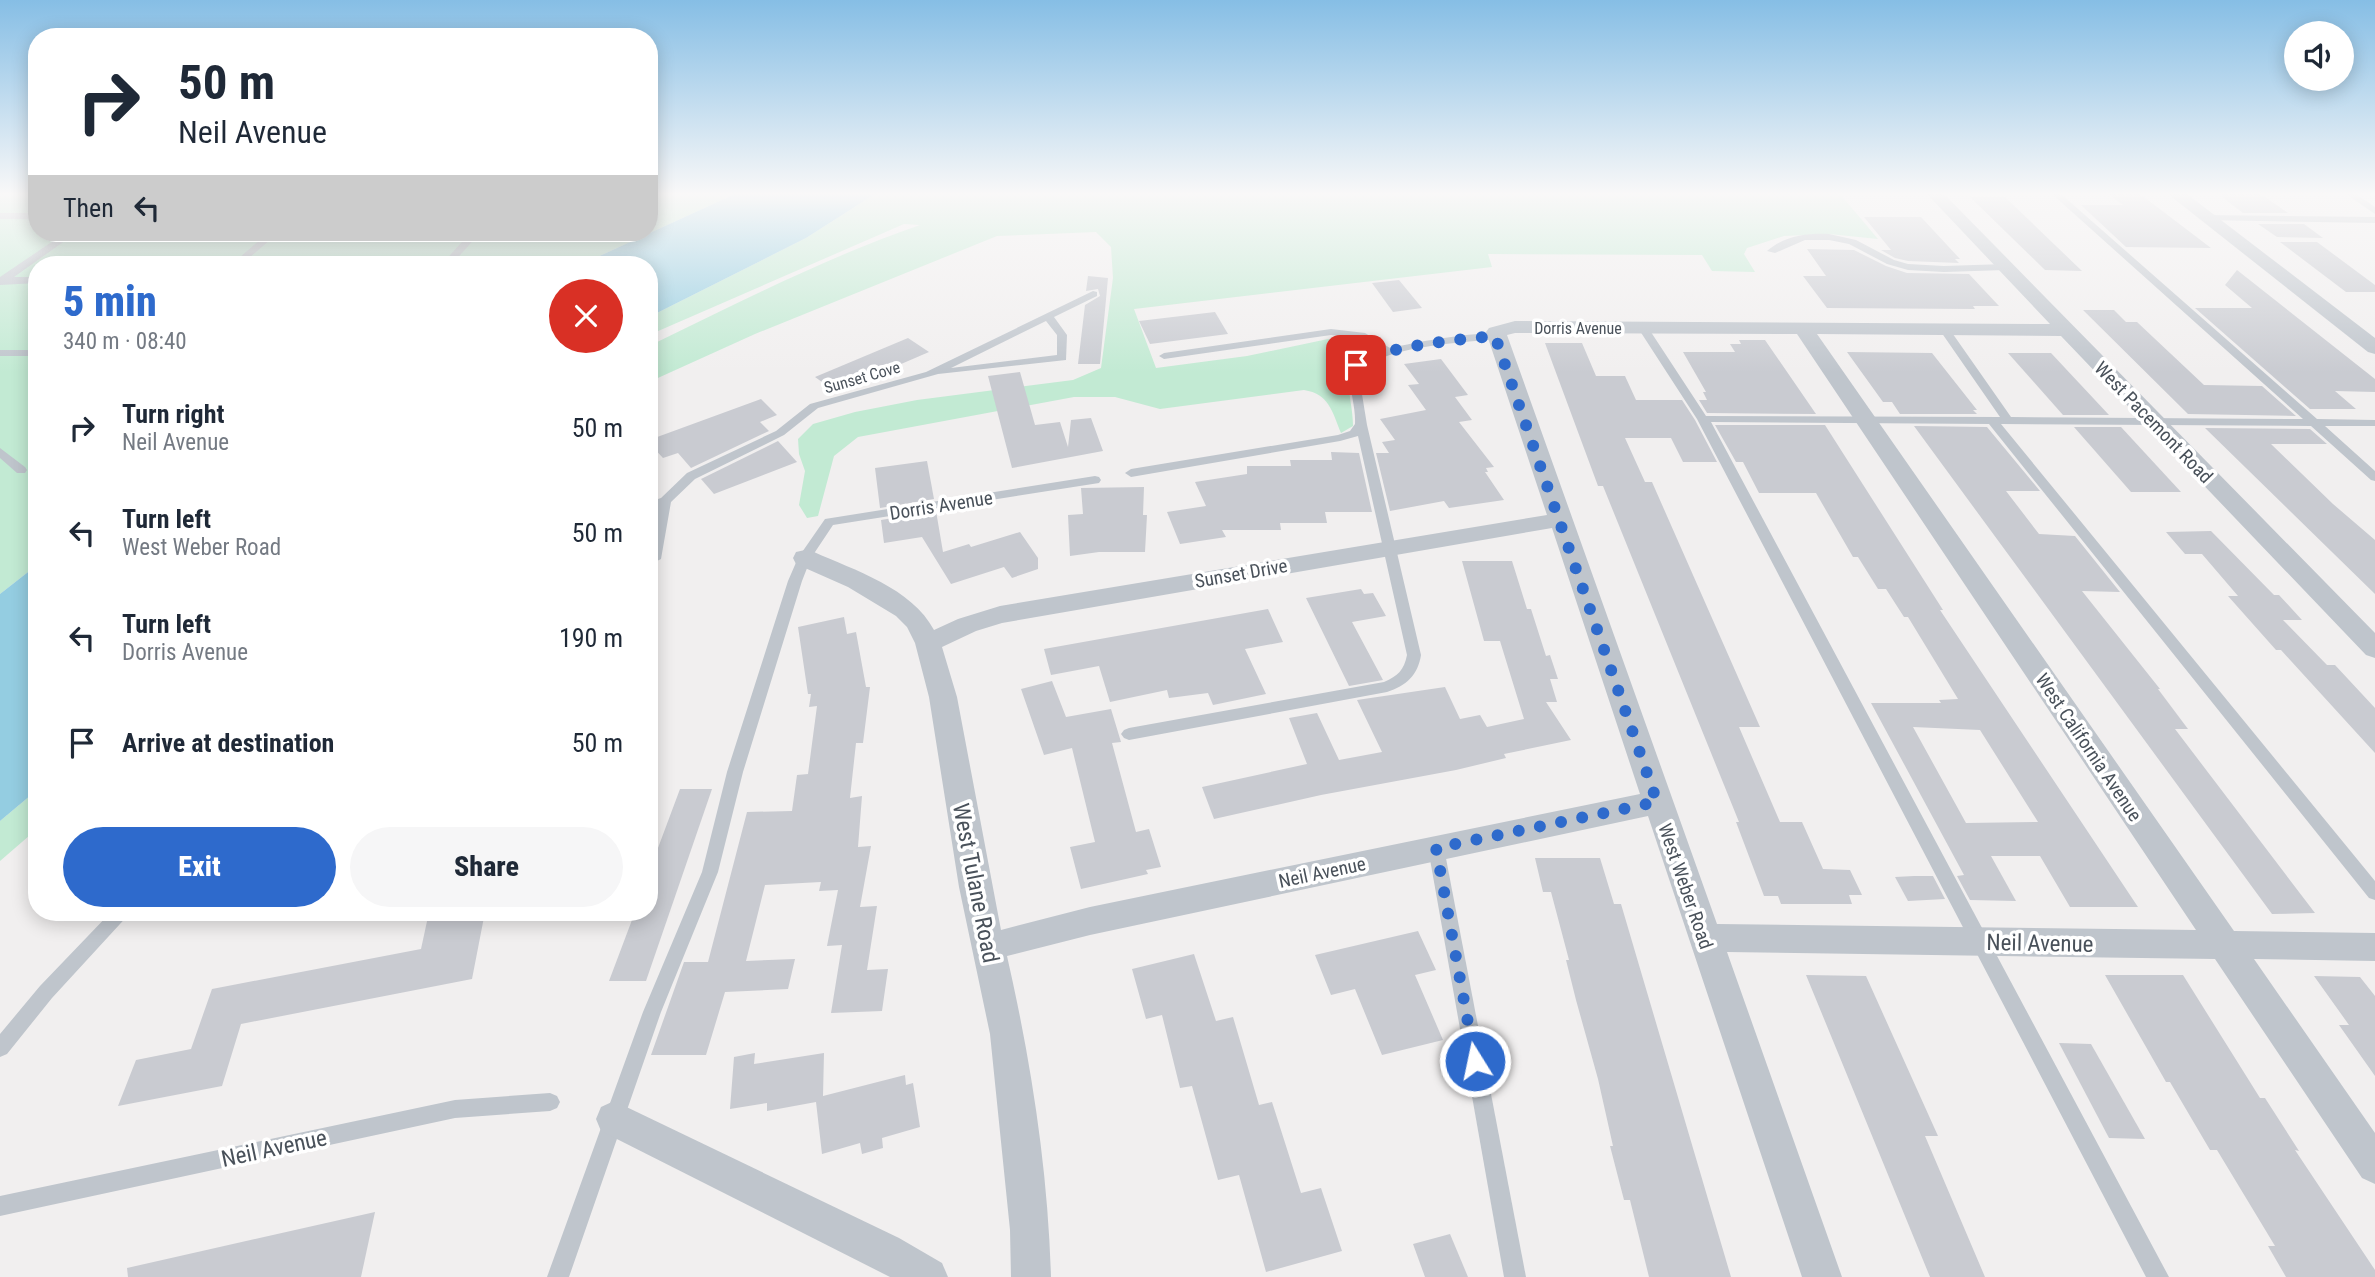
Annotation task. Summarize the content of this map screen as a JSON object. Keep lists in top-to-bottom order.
{
  "streets": {
    "street": [
      "Dorris Avenue",
      "West Pacemont Road",
      "Sunset Drive",
      "West California Avenue",
      "Neil Avenue",
      "West Tulane Road",
      "West Weber Road"
    ],
    "lane": ["Sunset Cove"]
  },
  "crossings": [
    ["Dorris Avenue", "West Pacemont Road"],
    ["Dorris Avenue", "West California Avenue"],
    ["Dorris Avenue", "West Tulane Road"],
    ["Dorris Avenue", "West Weber Road"],
    ["Sunset Drive", "West Tulane Road"],
    ["Sunset Drive", "West Weber Road"],
    ["West California Avenue", "Neil Avenue"],
    ["Neil Avenue", "West Tulane Road"],
    ["Neil Avenue", "West Weber Road"]
  ],
  "page": {
    "turn": ["50 m", "Neil Avenue"],
    "then": "Then",
    "heading": ["5 min", "340 m · 08:40"],
    "list": [
      {
        "name": "Turn right",
        "note": "Neil Avenue",
        "value": "50 m"
      },
      {
        "name": "Turn left",
        "note": "West Weber Road",
        "value": "50 m"
      },
      {
        "name": "Turn left",
        "note": "Dorris Avenue",
        "value": "190 m"
      },
      {
        "name": "Arrive at destination",
        "value": "50 m"
      }
    ],
    "buttons": ["Exit", "Share"]
  }
}
